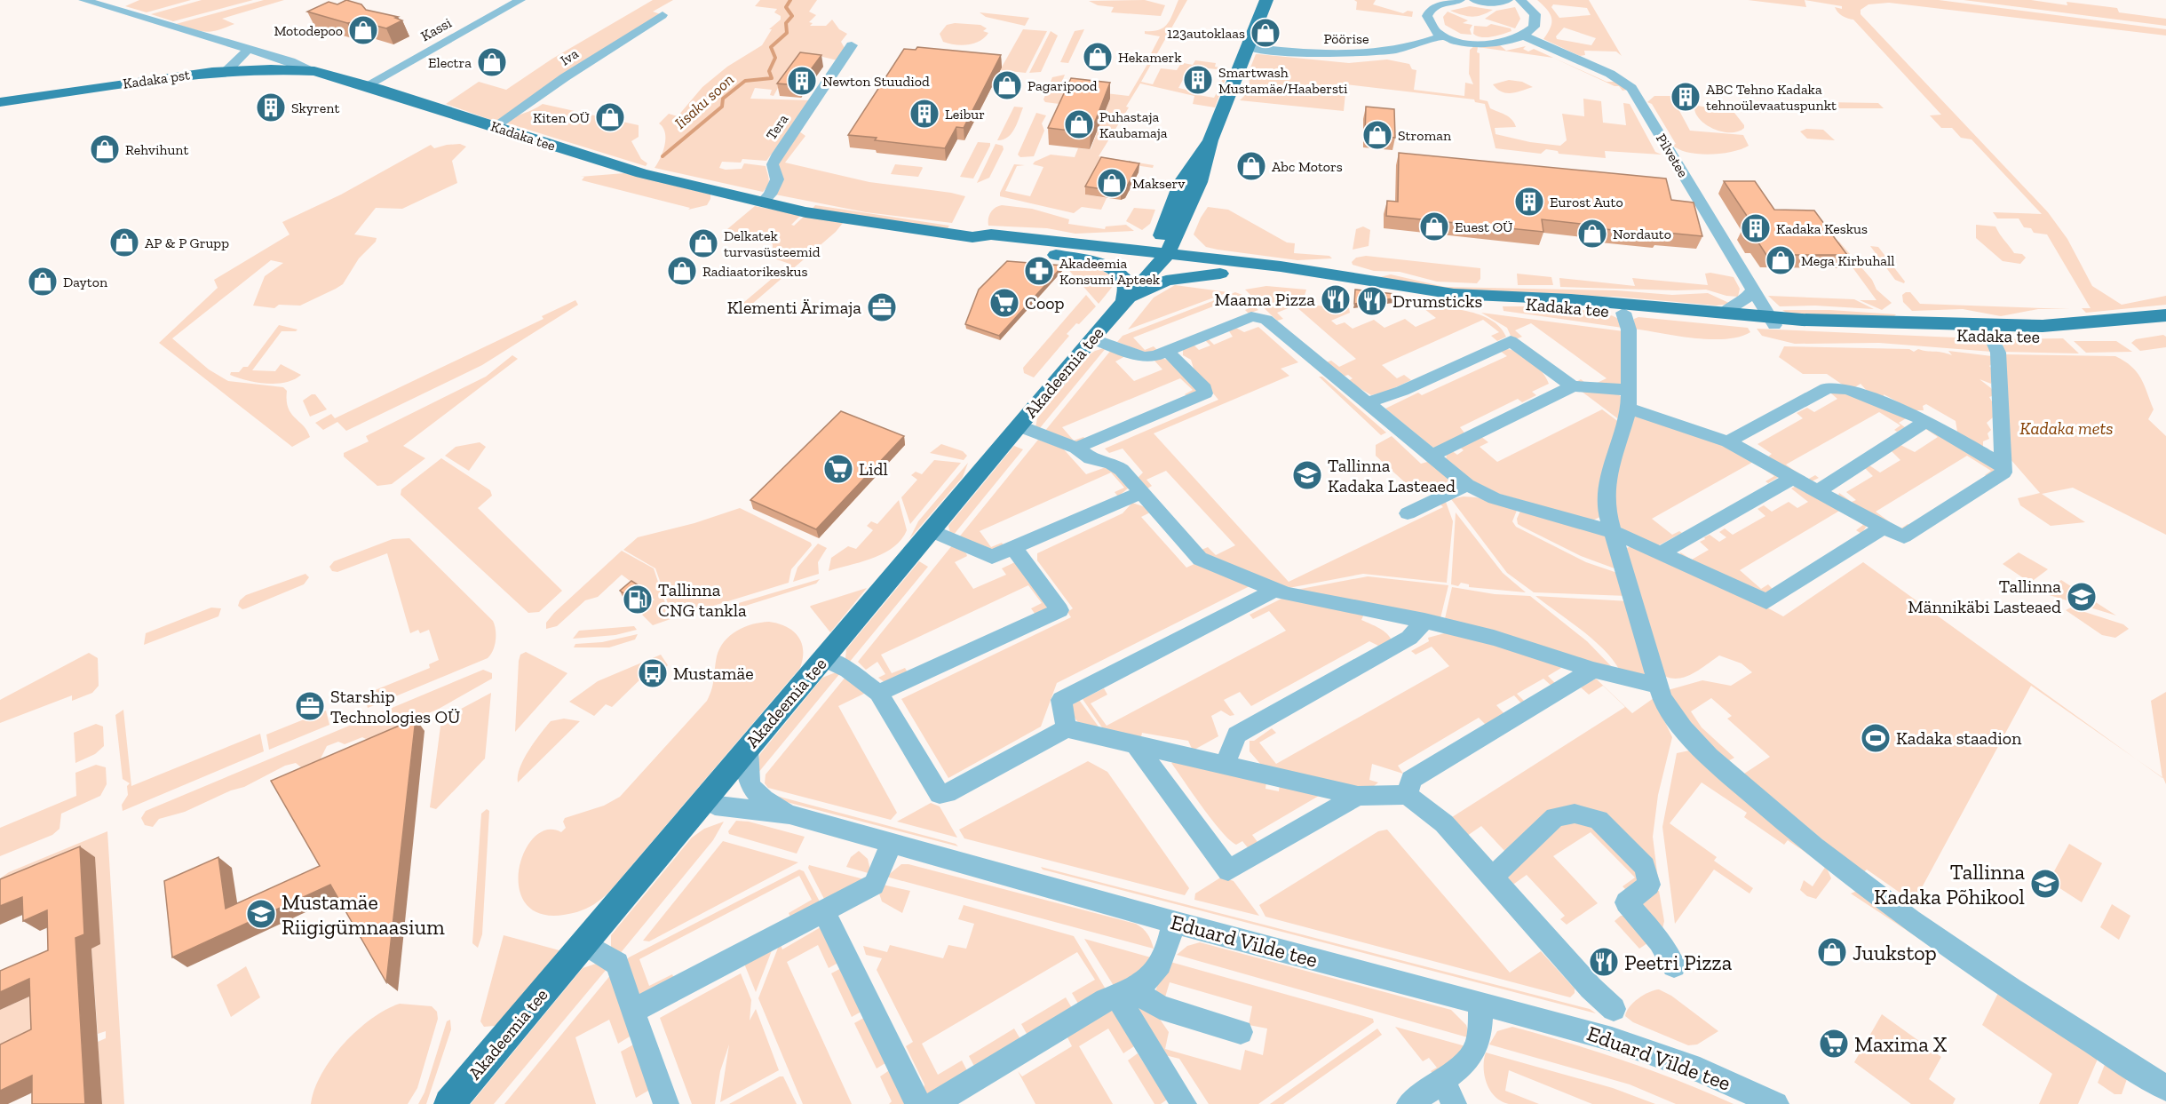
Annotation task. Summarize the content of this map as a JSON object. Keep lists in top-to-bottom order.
{
  "streets": {
    "main road": ["Kadaka pst", "Kadaka tee", "Akadeemia tee"],
    "street": [
      "Kassi",
      "Pöörise",
      "Iva",
      "Tera",
      "Pilvetee",
      "Eduard Vilde tee"
    ]
  },
  "crossings": [
    ["Kassi", "Kadaka tee"],
    ["Pöörise", "Akadeemia tee"],
    ["Iva", "Kadaka tee"],
    ["Kadaka pst", "Kadaka tee"],
    ["Tera", "Kadaka tee"],
    ["Kadaka tee", "Pilvetee"],
    ["Kadaka tee", "Akadeemia tee"],
    ["Akadeemia tee", "Eduard Vilde tee"]
  ],
  "water": ["Iisaku soon"],
  "parks": ["Kadaka mets"],
  "places": {
    "shop": [
      "Motodepoo",
      "123autoklaas",
      "Hekamerk",
      "Electra",
      "Pagaripood",
      "Kiten OÜ",
      "Puhastaja Kaubamaja",
      "Stroman",
      "Rehvihunt",
      "Abc Motors",
      "Makserv",
      "Euest OÜ",
      "Nordauto",
      "AP & P Grupp",
      "Delkatek turvasüsteemid",
      "Mega Kirbuhall",
      "Radiaatorikeskus",
      "Dayton",
      "Juukstop"
    ],
    "building": [
      "Smartwash Mustamäe/Haabersti",
      "Newton Stuudiod",
      "ABC Tehno Kadaka tehnoülevaatuspunkt",
      "Skyrent",
      "Leibur",
      "Eurost Auto",
      "Kadaka Keskus"
    ],
    "pharmacy": ["Akadeemia Konsumi Apteek"],
    "restaurant": ["Maama Pizza", "Drumsticks", "Peetri Pizza"],
    "supermarket": ["Coop", "Lidl", "Maxima X"],
    "office": ["Klementi Ärimaja", "Starship Technologies OÜ"],
    "school or university": [
      "Tallinna Kadaka Lasteaed",
      "Tallinna Männikäbi Lasteaed",
      "Tallinna Kadaka Põhikool",
      "Mustamäe Riigigümnaasium"
    ],
    "fuel station": ["Tallinna CNG tankla"],
    "bus stop": ["Mustamäe"],
    "sports": ["Kadaka staadion"]
  }
}
